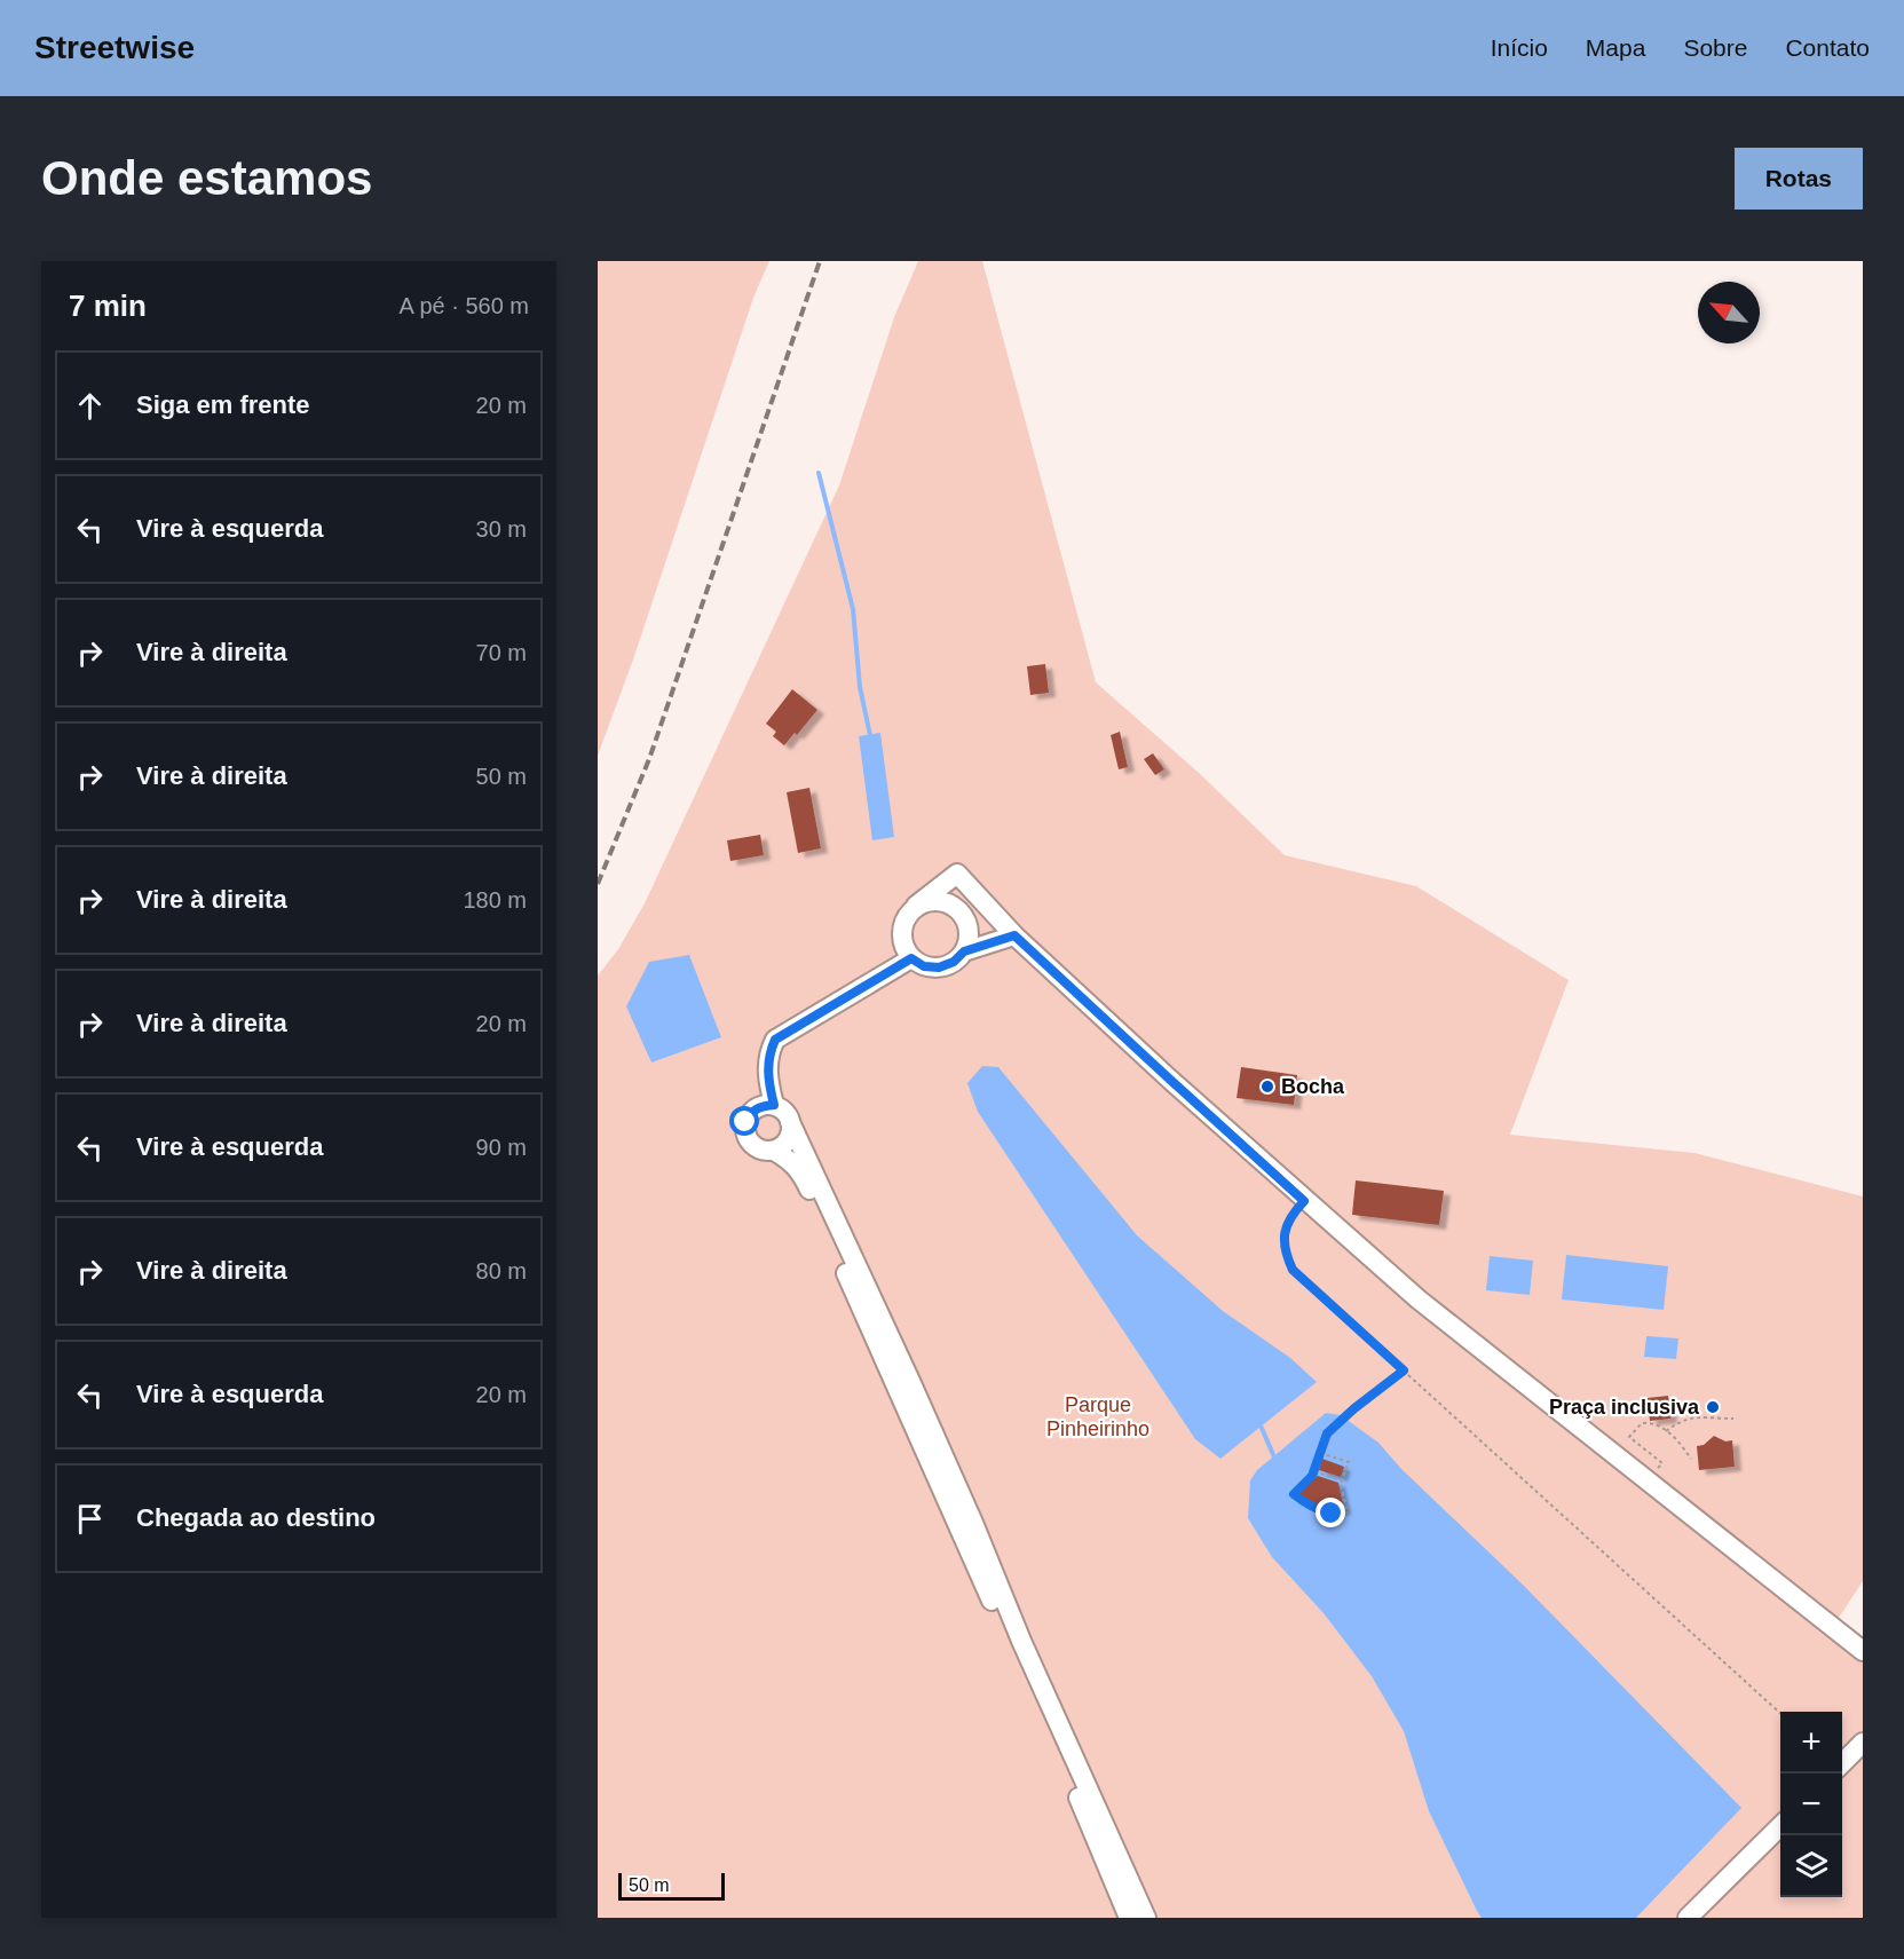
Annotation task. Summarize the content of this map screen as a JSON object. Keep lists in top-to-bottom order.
{
  "parks": ["Parque Pinheirinho"],
  "places": ["Bocha", "Praça inclusiva"],
  "scale_bar": "50 m",
  "north": "top left",
  "page": {
    "header": "Streetwise",
    "nav": [
      "Início",
      "Mapa",
      "Sobre",
      "Contato"
    ],
    "buttons": "Rotas",
    "title": "Onde estamos",
    "heading": ["7 min", "A pé · 560 m"],
    "list": [
      ["Siga em frente", "20 m"],
      ["Vire à esquerda", "30 m"],
      ["Vire à direita", "70 m"],
      ["Vire à direita", "50 m"],
      ["Vire à direita", "180 m"],
      ["Vire à direita", "20 m"],
      ["Vire à esquerda", "90 m"],
      ["Vire à direita", "80 m"],
      ["Vire à esquerda", "20 m"],
      "Chegada ao destino"
    ],
    "map_buttons": ["+", "−"],
    "scale": "50 m"
  }
}
